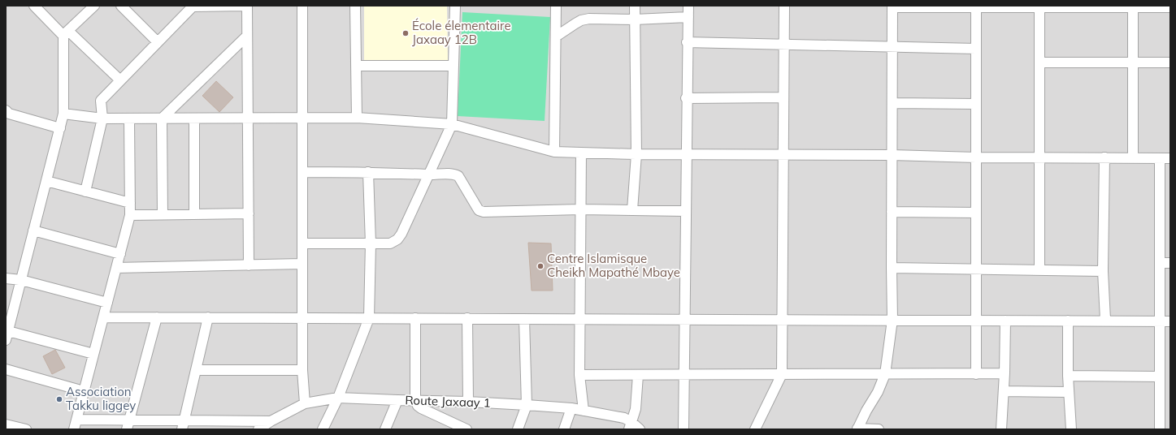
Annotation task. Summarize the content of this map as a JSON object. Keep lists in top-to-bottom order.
{
  "streets": {
    "street": ["Route Jaxaay 1"]
  },
  "places": ["École élementaire Jaxaay 12B", "Centre Islamisque Cheikh Mapathé Mbaye", "Association Takku liggey"]
}
